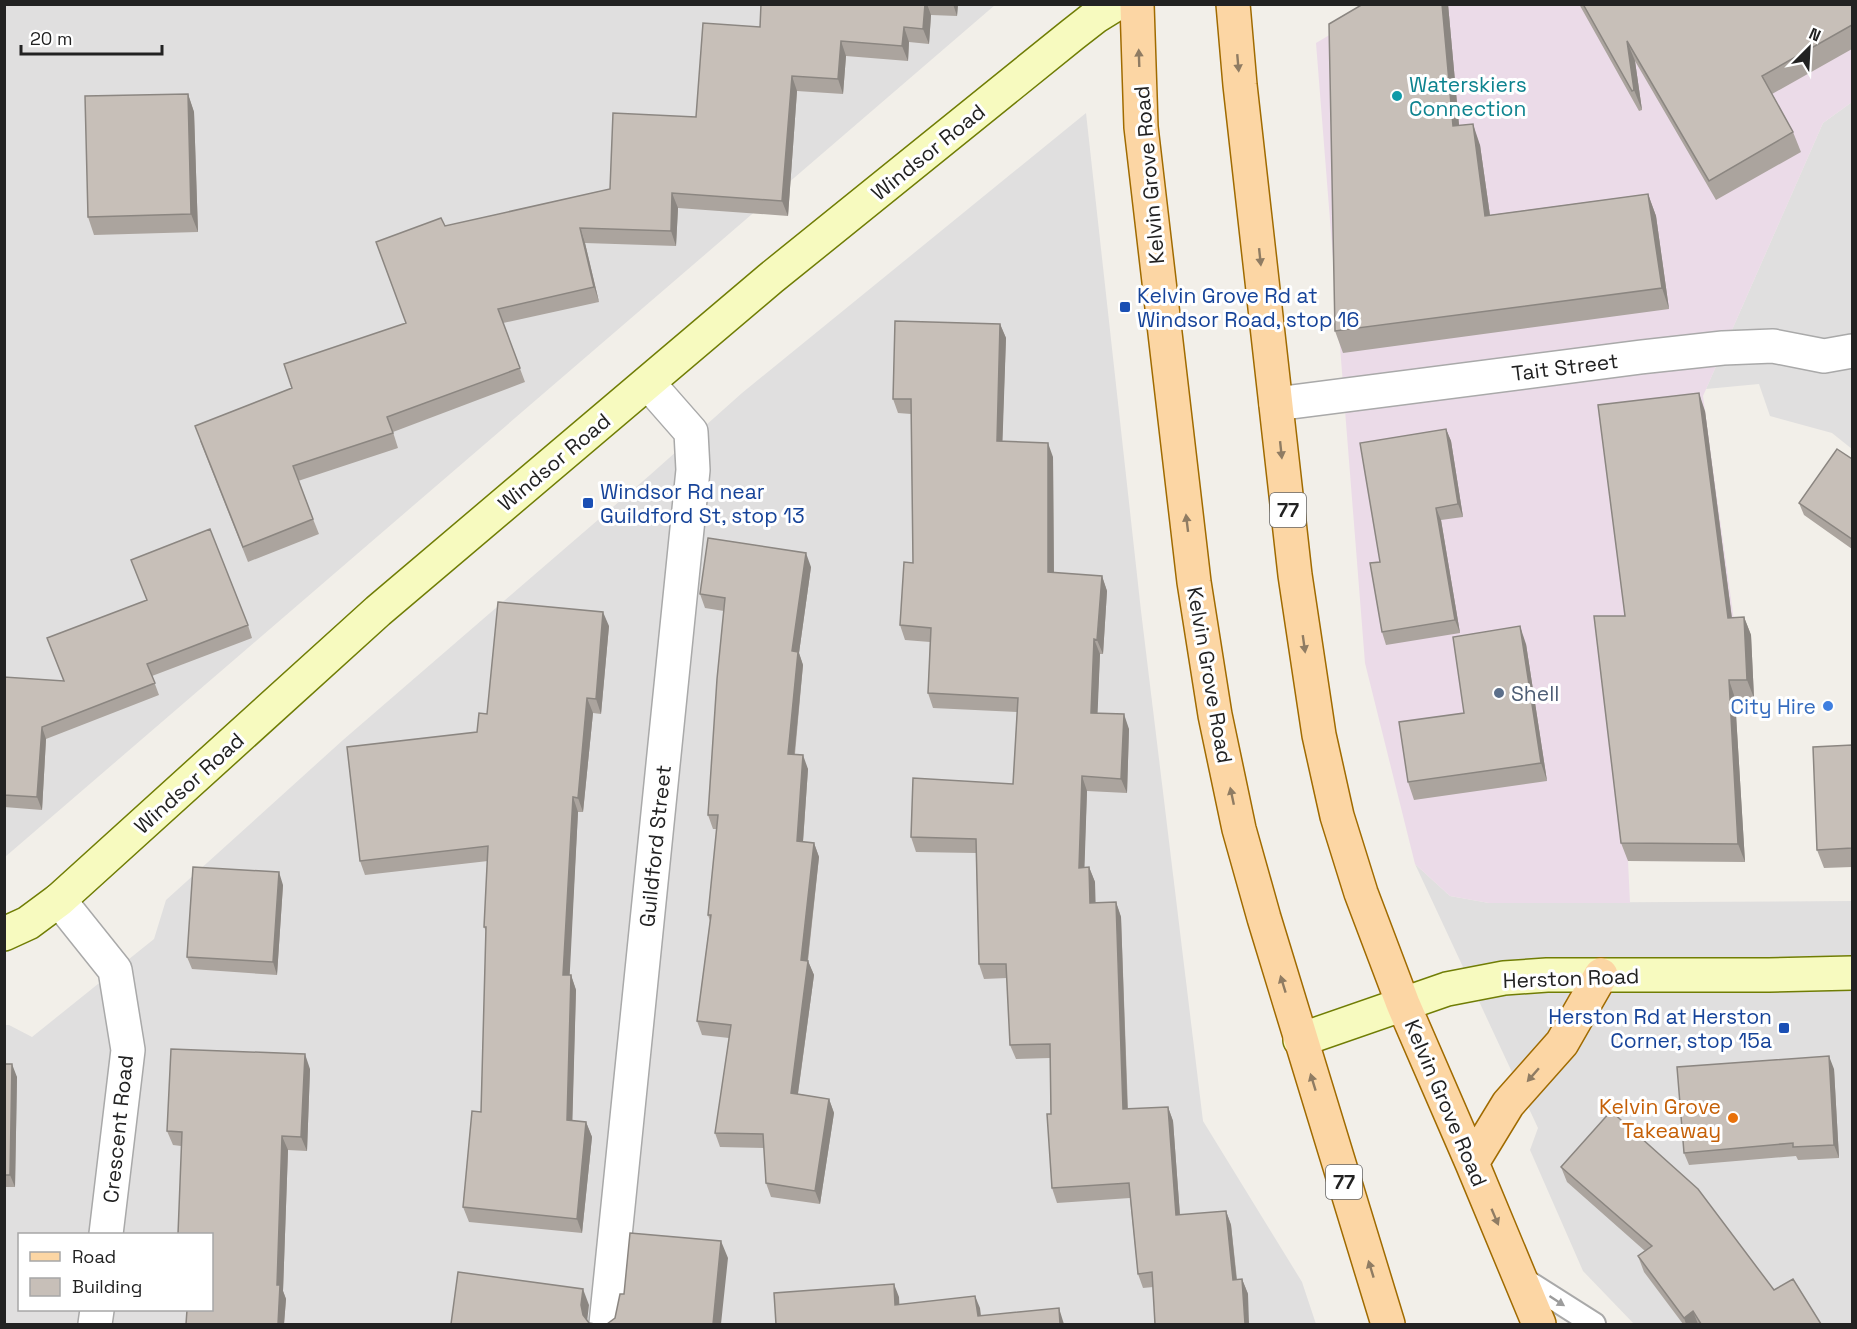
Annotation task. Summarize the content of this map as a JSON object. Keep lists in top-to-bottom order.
{
  "streets": {
    "main road": [
      "Windsor Road",
      "Kelvin Grove Road",
      "77",
      "Herston Road"
    ],
    "street": ["Tait Street", "Guildford Street", "Crescent Road"]
  },
  "crossings": [
    ["Windsor Road", "Guildford Street"],
    ["Windsor Road", "Crescent Road"],
    ["Kelvin Grove Road", "Tait Street"],
    ["Kelvin Grove Road", "Herston Road"]
  ],
  "places": {
    "other": [
      "Waterskiers Connection",
      "Shell",
      "City Hire",
      "Kelvin Grove Takeaway"
    ],
    "transit": ["Kelvin Grove Rd at Windsor Road, stop 16", "Windsor Rd near Guildford St, stop 13", "Herston Rd at Herston Corner, stop 15a"]
  },
  "legend": ["Road", "Building"],
  "scale_bar": "20 m",
  "north": "top right"
}
